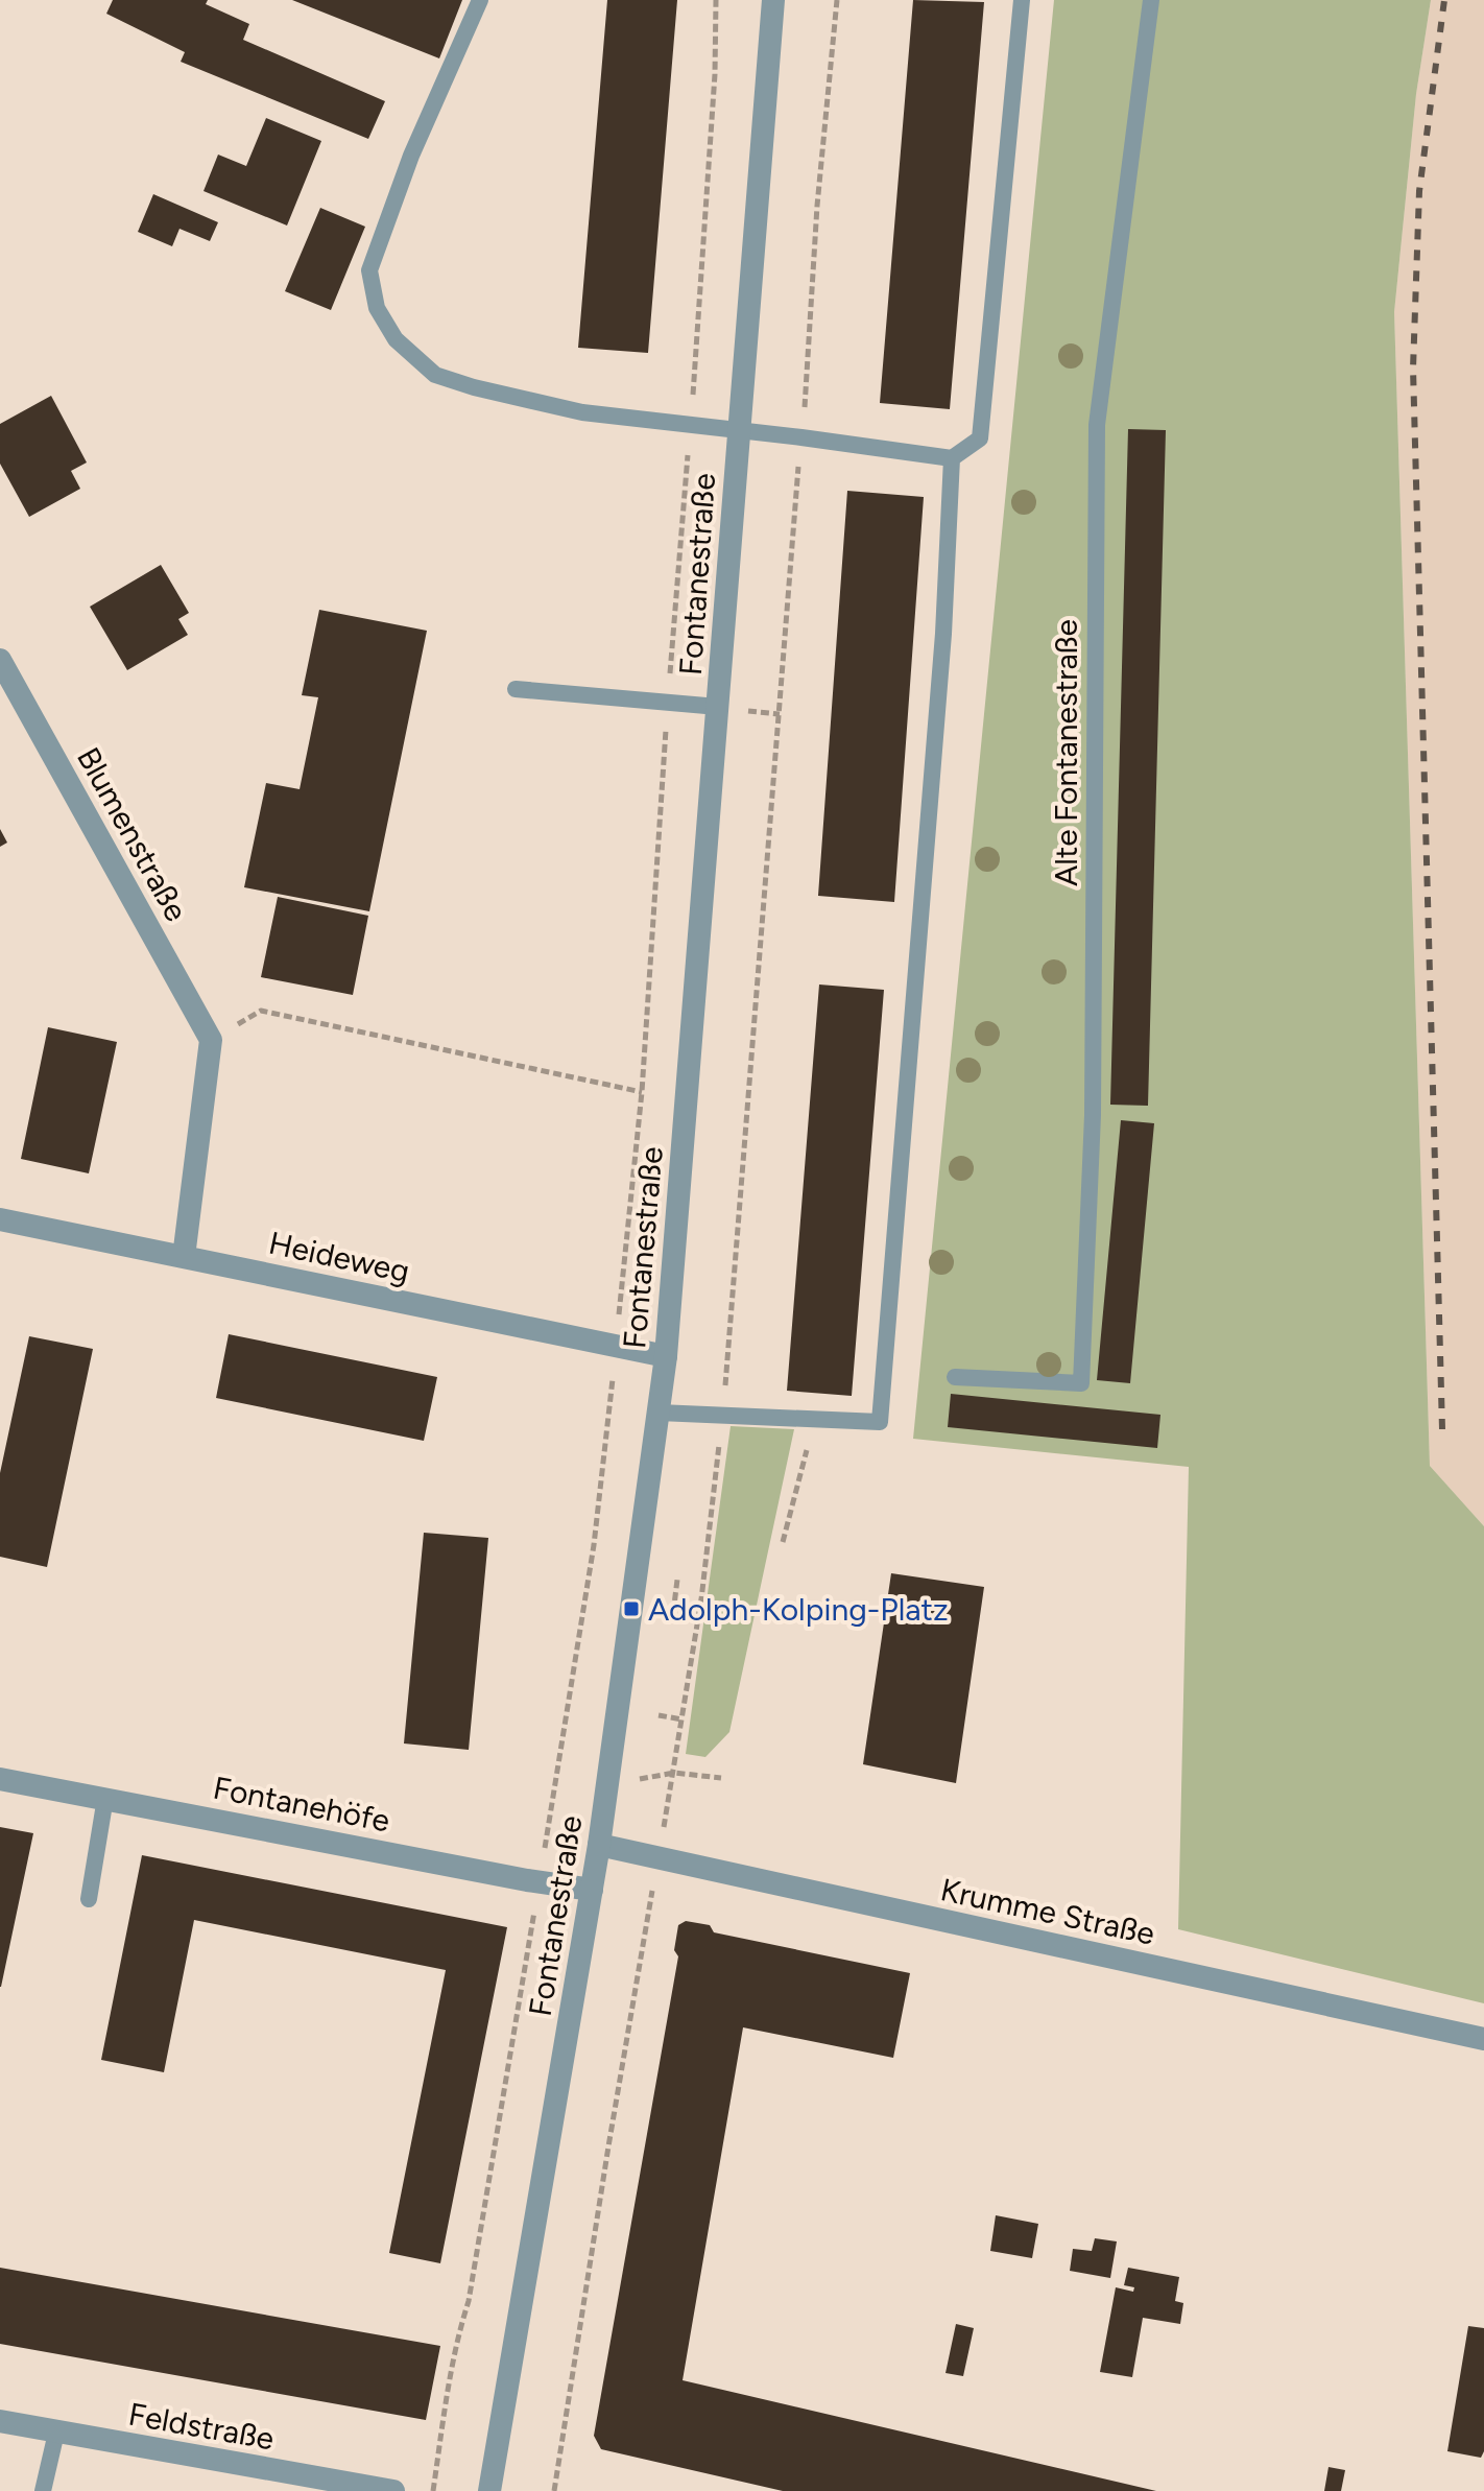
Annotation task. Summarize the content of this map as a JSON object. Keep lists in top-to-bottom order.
{
  "streets": {
    "street": [
      "Fontanestraße",
      "Blumenstraße",
      "Heideweg",
      "Fontanehöfe",
      "Krumme Straße",
      "Feldstraße"
    ],
    "lane": ["Alte Fontanestraße"]
  },
  "crossings": [
    ["Fontanestraße", "Heideweg"],
    ["Fontanestraße", "Fontanehöfe"],
    ["Fontanestraße", "Krumme Straße"]
  ],
  "places": {
    "transit": ["Adolph-Kolping-Platz"]
  }
}
